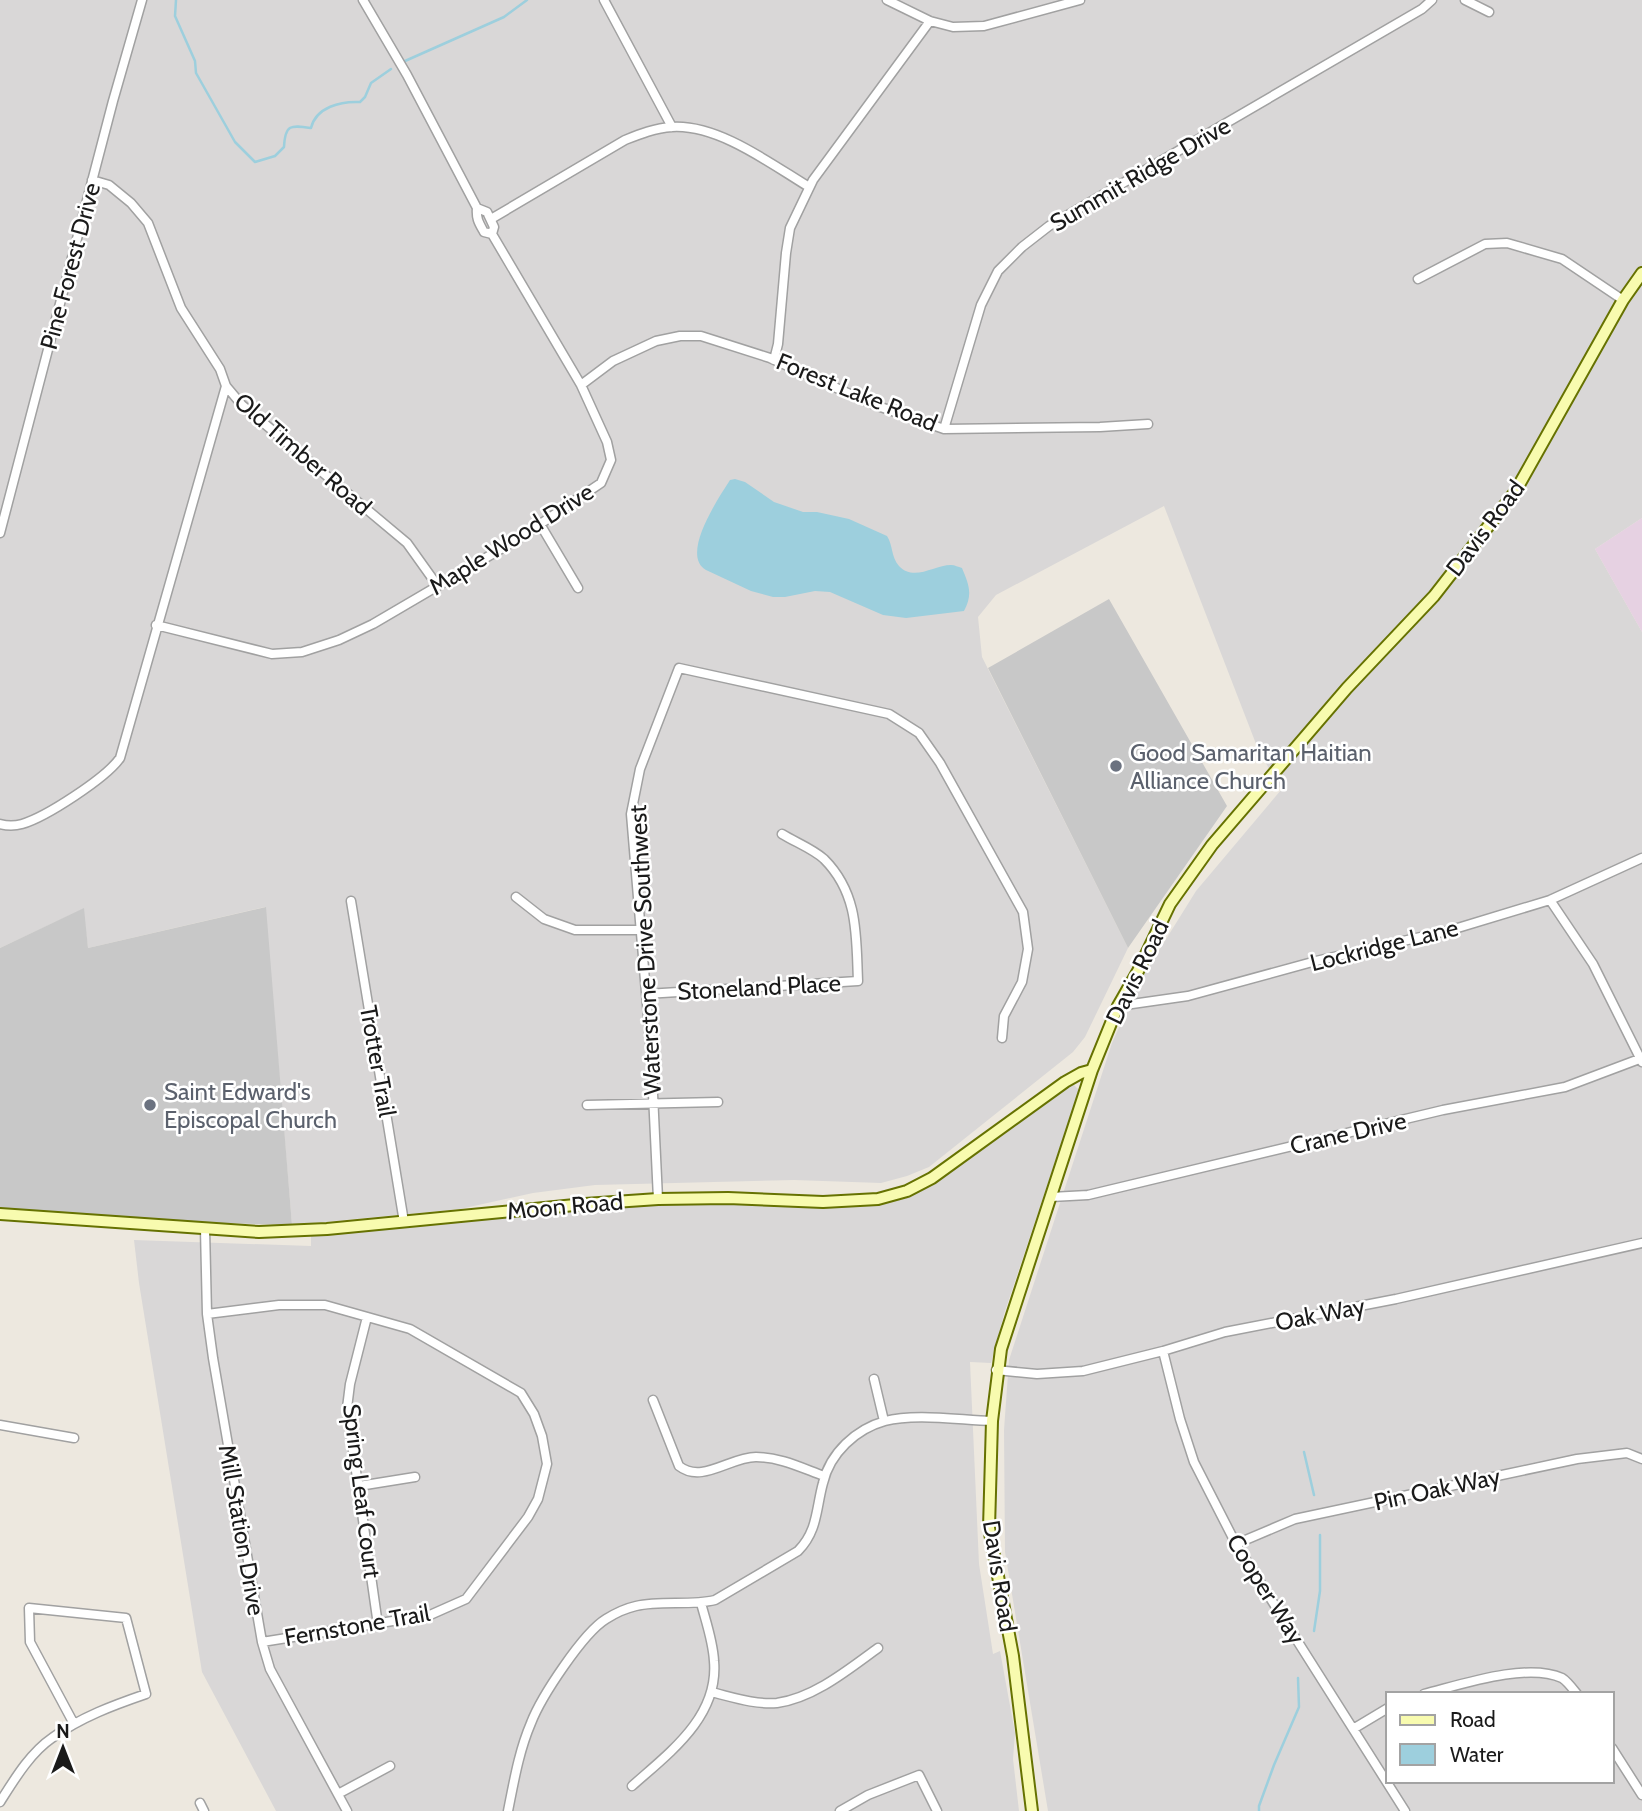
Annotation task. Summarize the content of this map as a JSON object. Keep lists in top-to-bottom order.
{
  "streets": {
    "street": [
      "Summit Ridge Drive",
      "Pine Forest Drive",
      "Forest Lake Road",
      "Old Timber Road",
      "Davis Road",
      "Maple Wood Drive",
      "Lockridge Lane",
      "Waterstone Drive Southwest",
      "Stoneland Place",
      "Trotter Trail",
      "Crane Drive",
      "Moon Road",
      "Oak Way",
      "Pin Oak Way",
      "Spring Leaf Court",
      "Mill Station Drive",
      "Cooper Way",
      "Fernstone Trail"
    ]
  },
  "crossings": [
    ["Summit Ridge Drive", "Forest Lake Road"],
    ["Pine Forest Drive", "Old Timber Road"],
    ["Forest Lake Road", "Maple Wood Drive"],
    ["Old Timber Road", "Maple Wood Drive"],
    ["Davis Road", "Lockridge Lane"],
    ["Davis Road", "Crane Drive"],
    ["Davis Road", "Moon Road"],
    ["Davis Road", "Oak Way"],
    ["Waterstone Drive Southwest", "Stoneland Place"],
    ["Waterstone Drive Southwest", "Moon Road"],
    ["Trotter Trail", "Moon Road"],
    ["Moon Road", "Mill Station Drive"],
    ["Oak Way", "Cooper Way"],
    ["Pin Oak Way", "Cooper Way"],
    ["Spring Leaf Court", "Fernstone Trail"],
    ["Mill Station Drive", "Fernstone Trail"]
  ],
  "places": ["Good Samaritan Haitian Alliance Church", "Saint Edward's Episcopal Church"],
  "legend": ["Road", "Water"],
  "north": "top"
}
